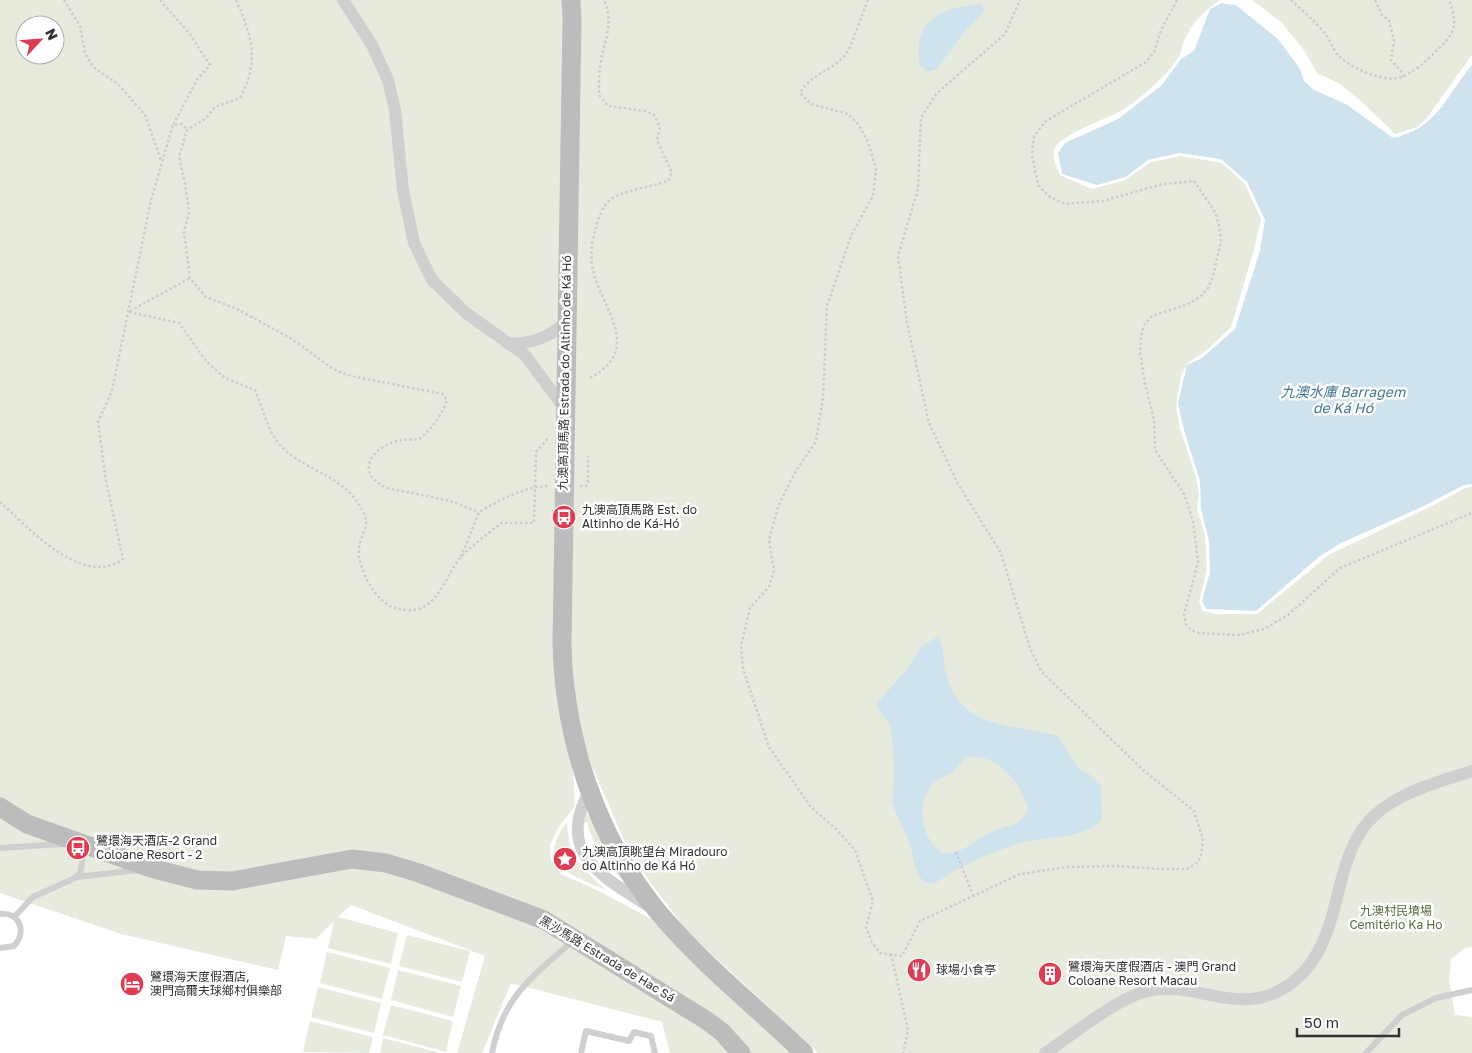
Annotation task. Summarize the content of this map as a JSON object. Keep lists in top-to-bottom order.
{
  "streets": {
    "main road": ["九澳高頂馬路 Estrada do Altinho de Ká Hó", "黑沙馬路 Estrada de Hac Sá"]
  },
  "water": ["九澳水庫 Barragem de Ká Hó"],
  "parks": ["九澳村民墳場 Cemitério Ka Ho"],
  "places": {
    "bus stop": ["九澳高頂馬路 Est. do Altinho de Ká-Hó", "鷺環海天酒店-2 Grand Coloane Resort - 2"],
    "place": ["九澳高頂眺望台 Miradouro do Altinho de Ká Hó"],
    "restaurant": ["球場小食亭"],
    "building": ["鷺環海天度假酒店 - 澳門 Grand Coloane Resort Macau"],
    "hotel": ["鷺環海天度假酒店, 澳門高爾夫球鄉村俱樂部"]
  },
  "scale_bar": "50 m",
  "north": "top right"
}
